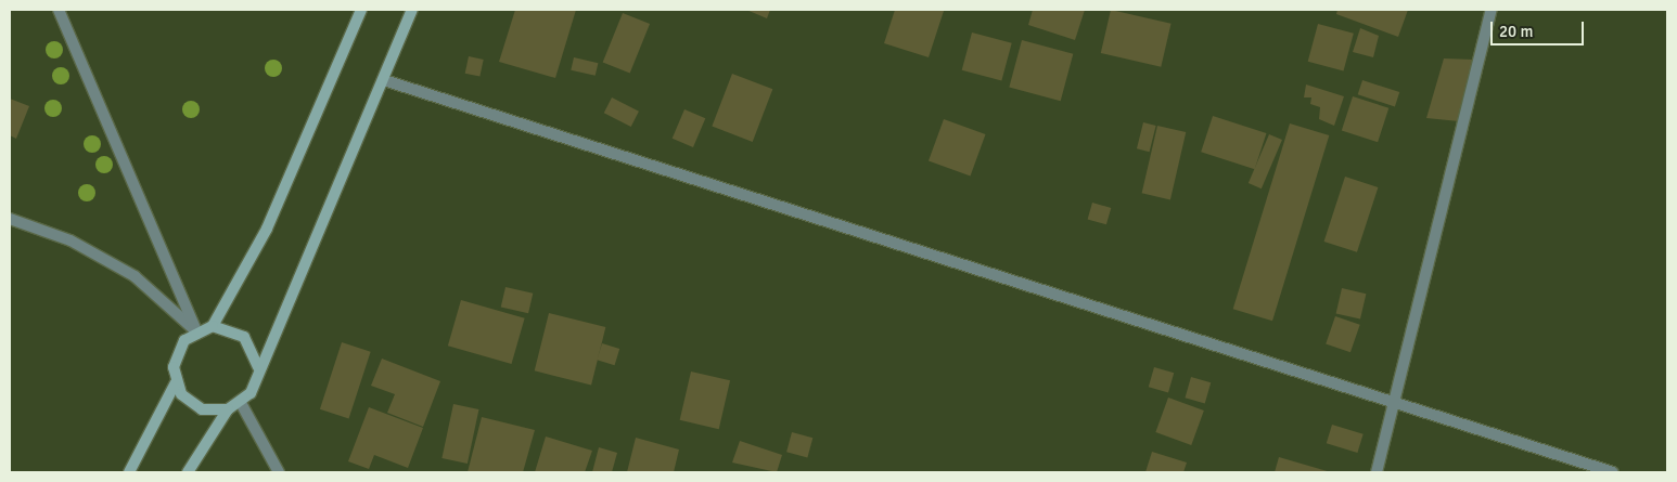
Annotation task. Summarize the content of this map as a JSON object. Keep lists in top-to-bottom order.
{
  "scale_bar": "20 m"
}
